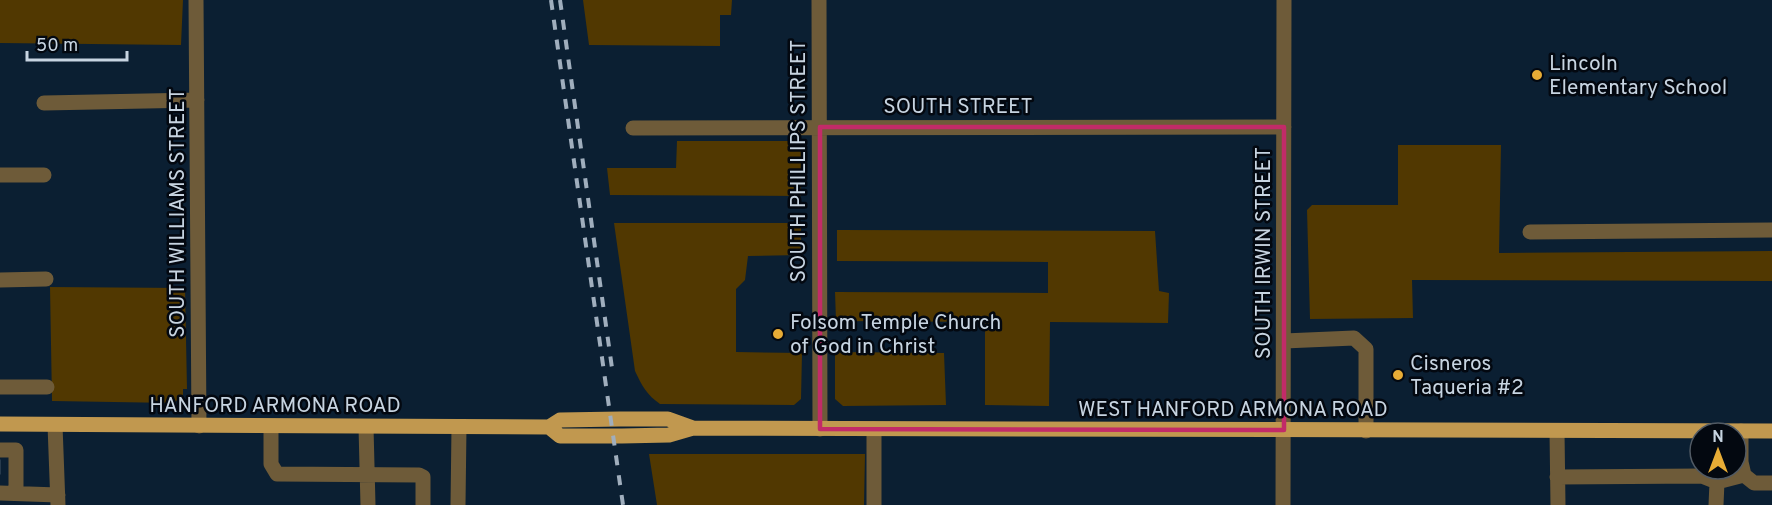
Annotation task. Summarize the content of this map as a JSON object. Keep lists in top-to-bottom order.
{
  "streets": {
    "main road": ["HANFORD ARMONA ROAD", "WEST HANFORD ARMONA ROAD"],
    "street": [
      "SOUTH STREET",
      "SOUTH PHILLIPS STREET",
      "SOUTH WILLIAMS STREET",
      "SOUTH IRWIN STREET"
    ]
  },
  "crossings": [
    ["SOUTH STREET", "SOUTH PHILLIPS STREET"],
    ["SOUTH STREET", "SOUTH IRWIN STREET"],
    ["SOUTH PHILLIPS STREET", "WEST HANFORD ARMONA ROAD"],
    ["SOUTH WILLIAMS STREET", "HANFORD ARMONA ROAD"],
    ["SOUTH IRWIN STREET", "WEST HANFORD ARMONA ROAD"],
    ["HANFORD ARMONA ROAD", "WEST HANFORD ARMONA ROAD"]
  ],
  "places": ["Lincoln Elementary School", "Folsom Temple Church of God in Christ", "Cisneros Taqueria #2"],
  "scale_bar": "50 m",
  "north": "top"
}
